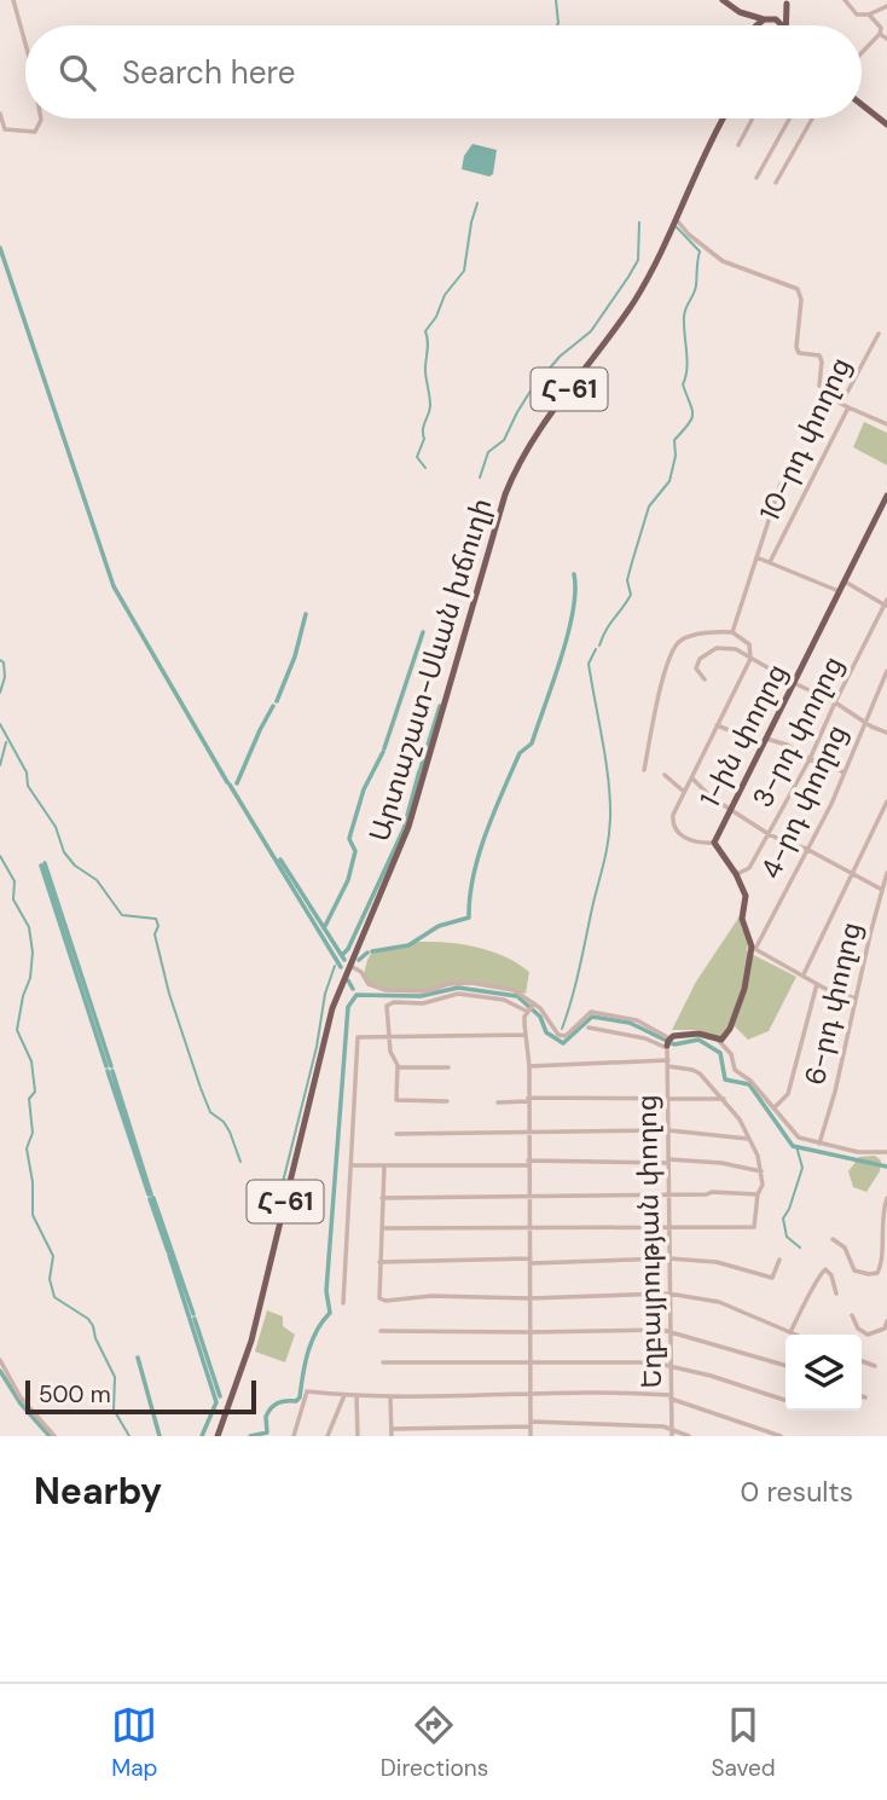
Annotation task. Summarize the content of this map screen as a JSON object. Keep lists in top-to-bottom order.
{
  "streets": {
    "main road": ["Հ-61", "Արտաշատ-Սևան խճուղի", "1-ին փողոց"],
    "street": [
      "10-րդ փողոց",
      "3-րդ փողոց",
      "4-րդ փողոց",
      "6-րդ փողոց",
      "Եղբայրության փողոց"
    ]
  },
  "crossings": [
    ["Հ-61", "Արտաշատ-Սևան խճուղի"],
    ["3-րդ փողոց", "1-ին փողոց"],
    ["1-ին փողոց", "4-րդ փողոց"]
  ],
  "scale_bar": "500 m",
  "page": {
    "search": "Search here",
    "scale": "500 m",
    "heading": ["Nearby", "0 results"],
    "nav": ["Map", "Directions", "Saved"]
  }
}
